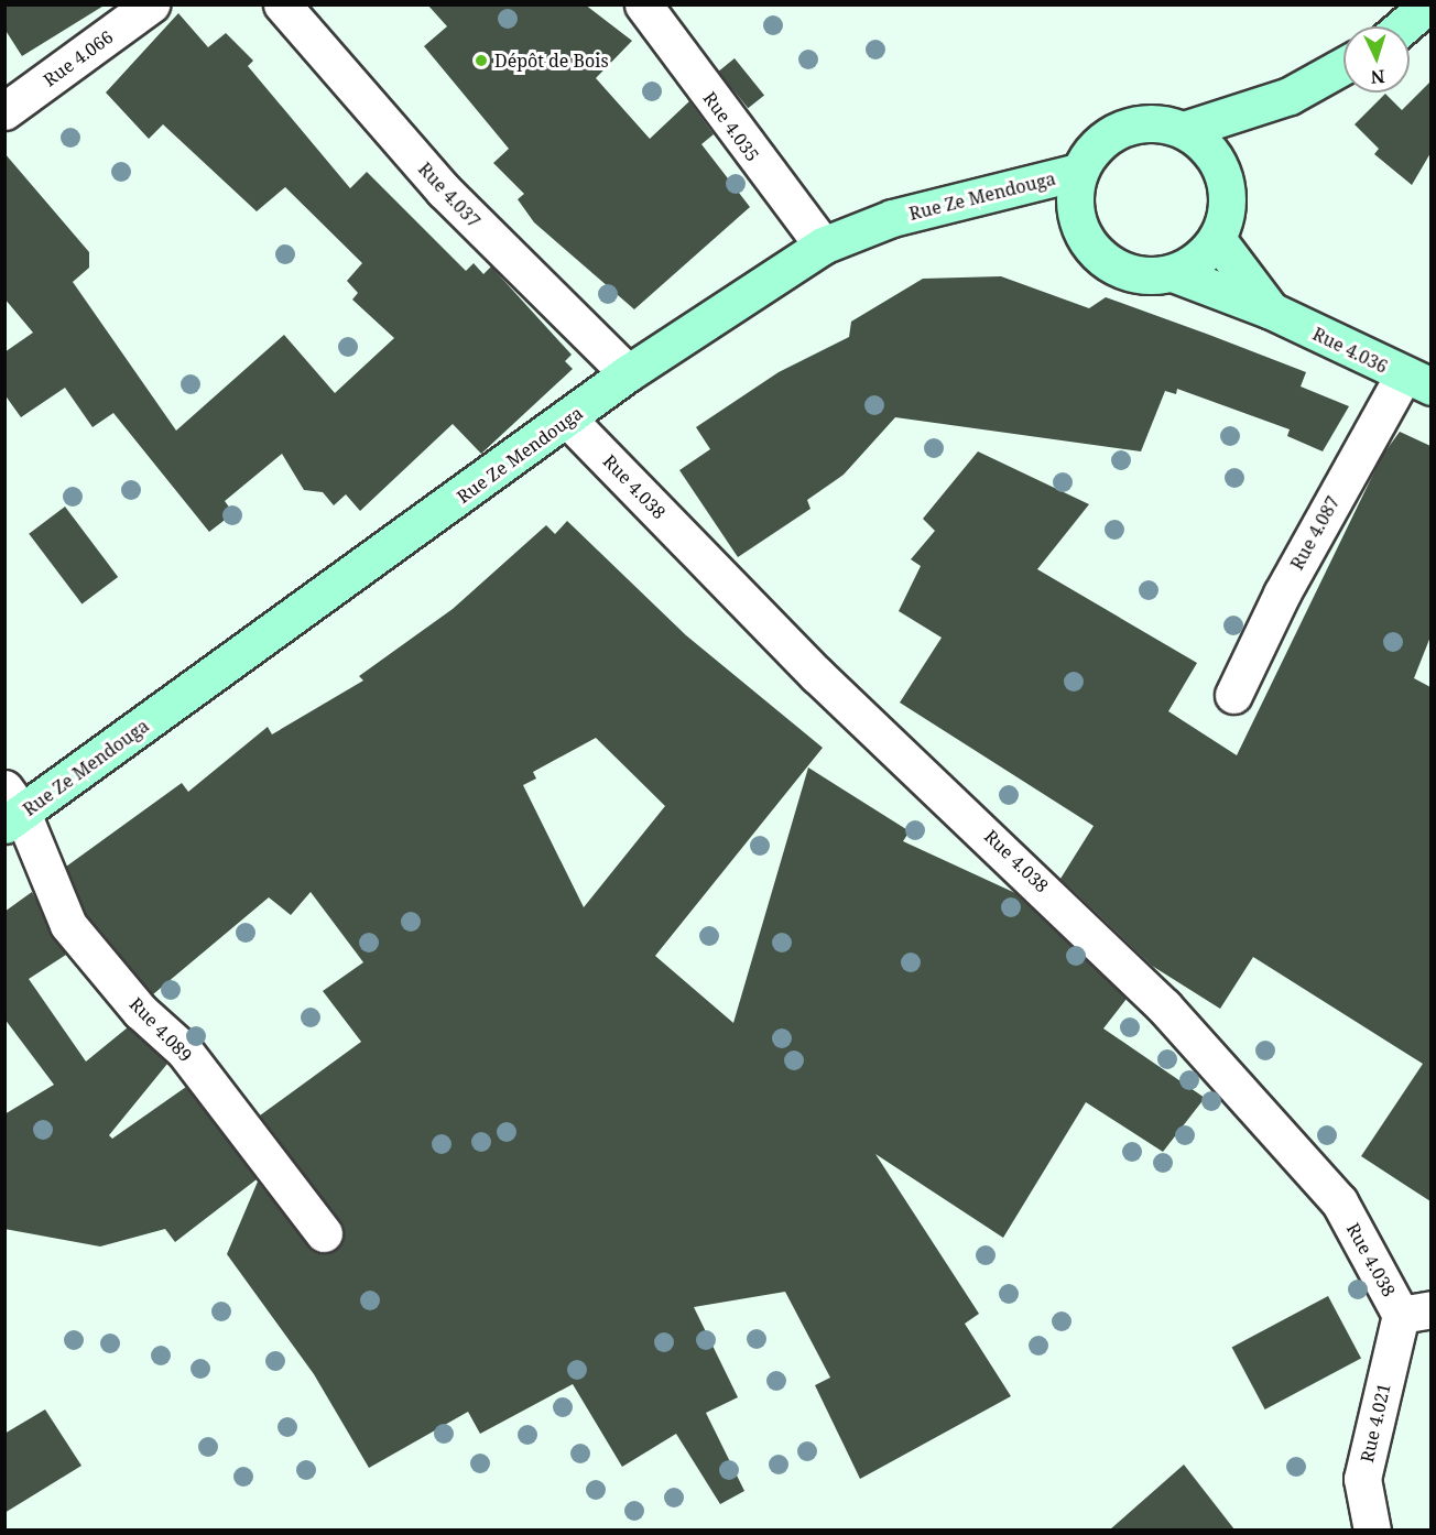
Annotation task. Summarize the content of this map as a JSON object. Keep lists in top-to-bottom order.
{
  "streets": {
    "main road": ["Rue Ze Mendouga", "Rue 4.036"],
    "street": [
      "Rue 4.066",
      "Rue 4.035",
      "Rue 4.037",
      "Rue 4.038",
      "Rue 4.087",
      "Rue 4.089",
      "Rue 4.021"
    ]
  },
  "crossings": [
    ["Rue 4.035", "Rue Ze Mendouga"],
    ["Rue 4.037", "Rue Ze Mendouga"],
    ["Rue Ze Mendouga", "Rue 4.036"],
    ["Rue Ze Mendouga", "Rue 4.038"],
    ["Rue Ze Mendouga", "Rue 4.089"],
    ["Rue 4.036", "Rue 4.087"],
    ["Rue 4.038", "Rue 4.021"]
  ],
  "places": ["Dépôt de Bois"],
  "north": "bottom"
}
